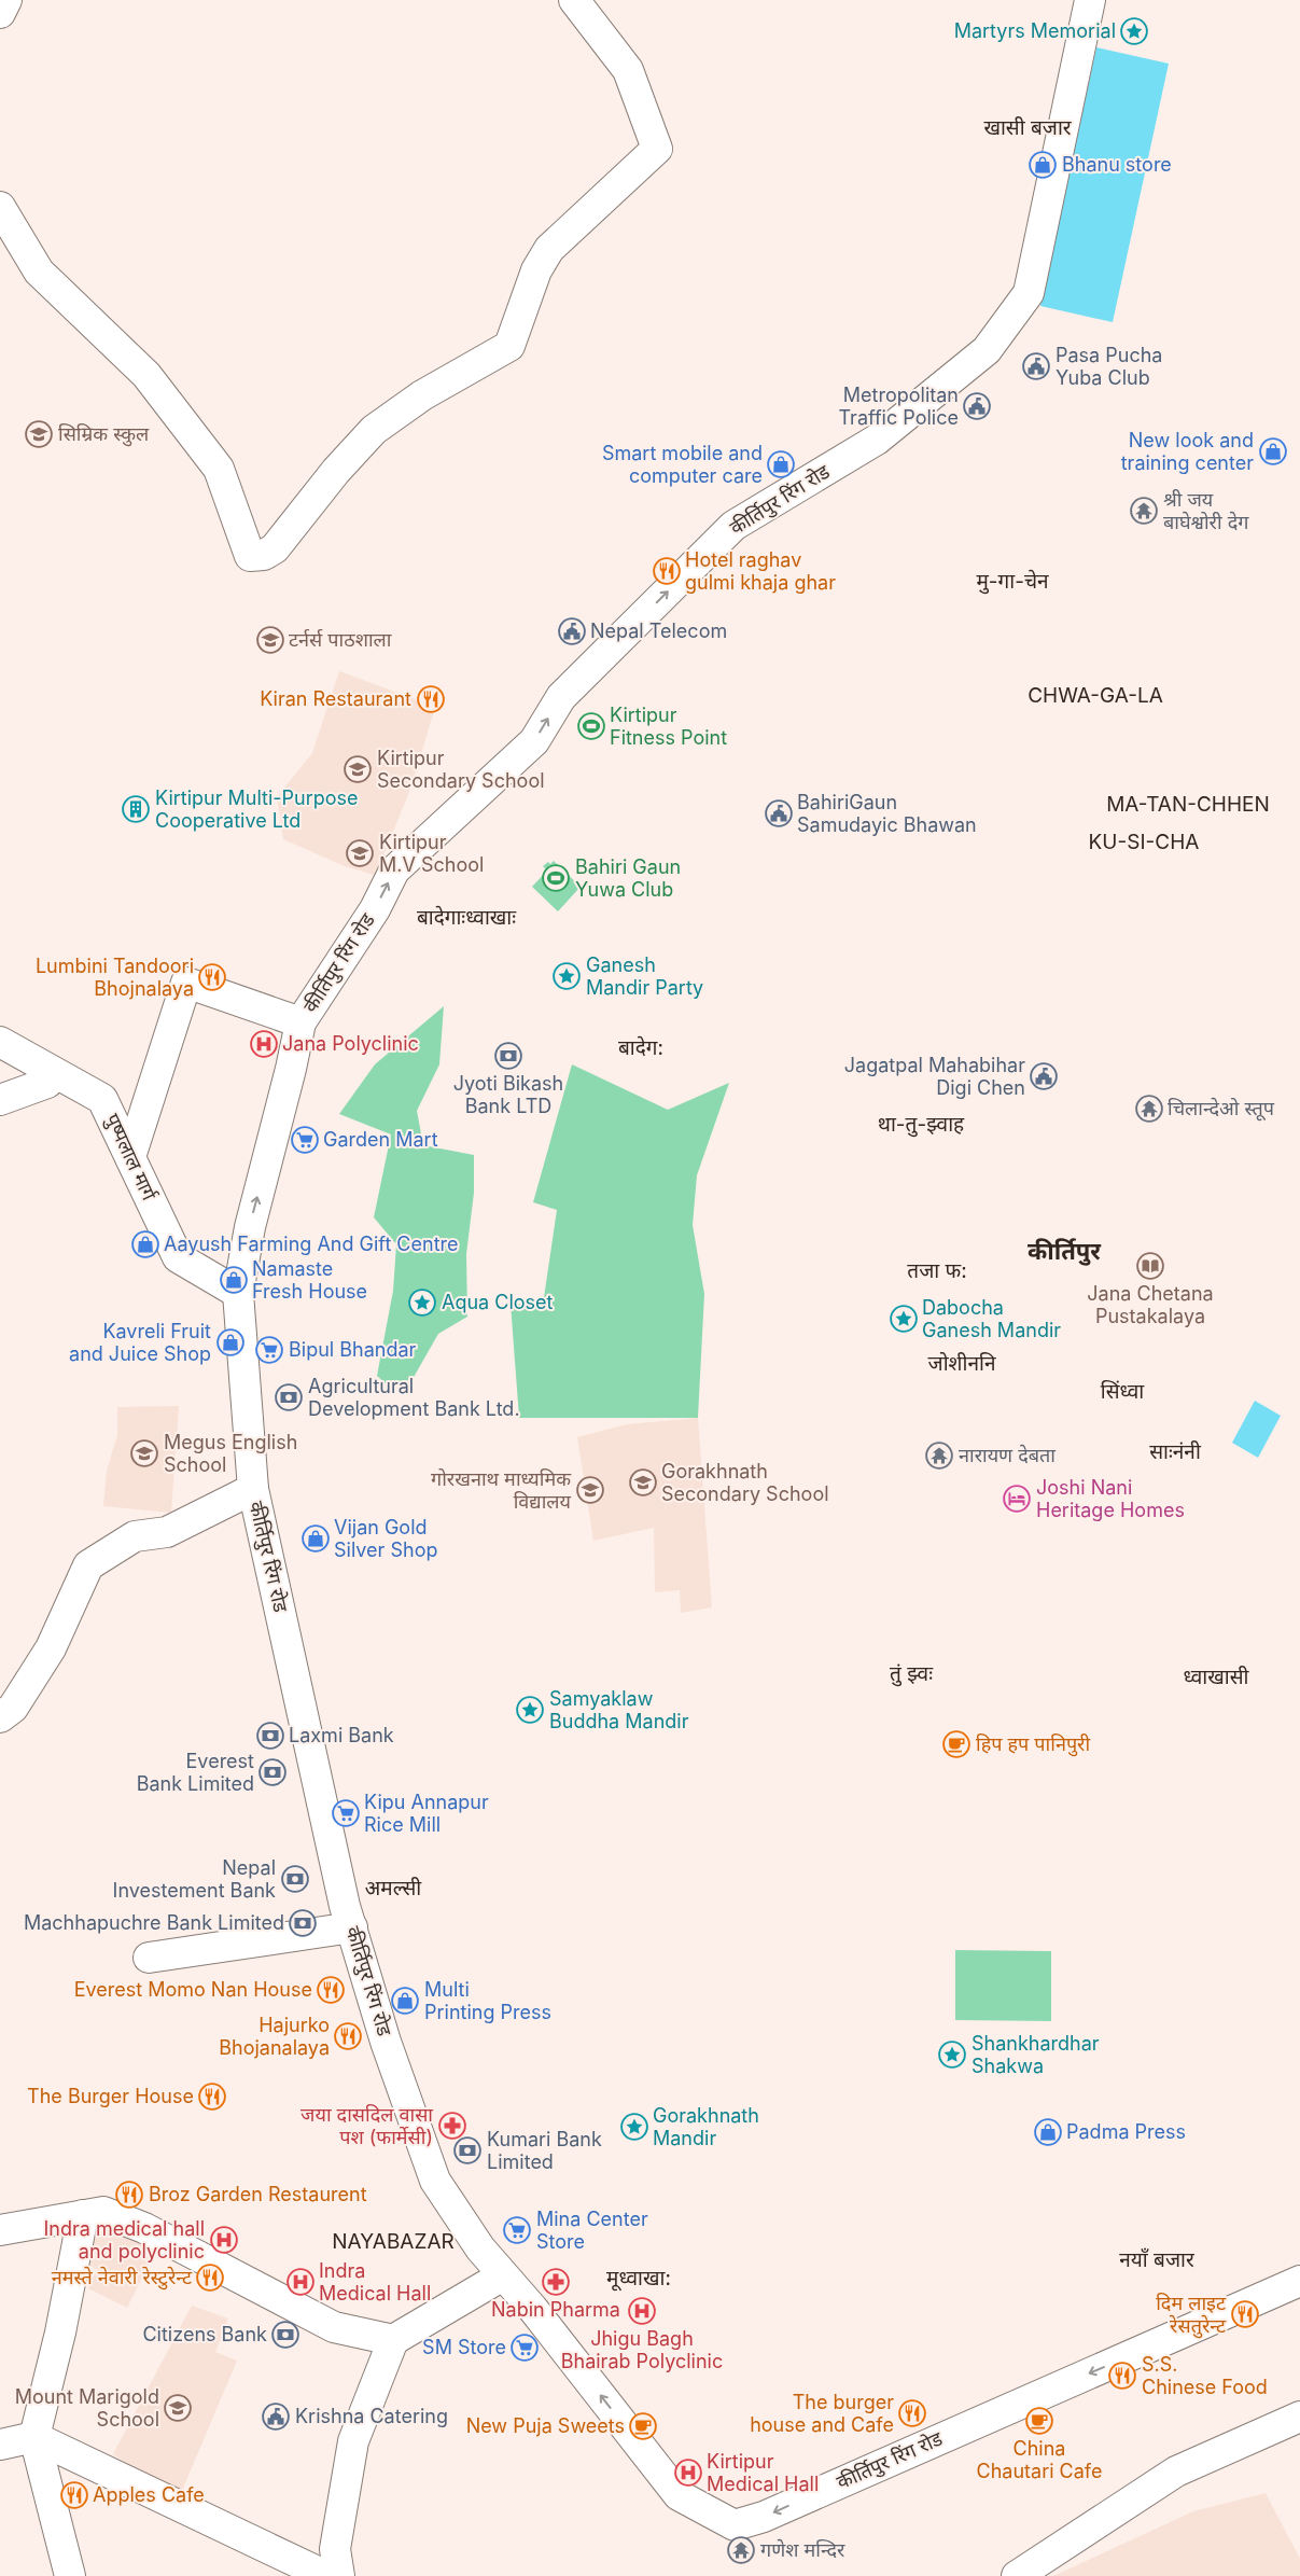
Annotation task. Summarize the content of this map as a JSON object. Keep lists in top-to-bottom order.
{
  "streets": {
    "street": ["कीर्तिपुर रिंग रोड", "पुष्पलाल मार्ग"]
  },
  "crossings": [
    ["कीर्तिपुर रिंग रोड", "पुष्पलाल मार्ग"]
  ],
  "districts": [
    "खासी बजार",
    "मु-गा-चेन",
    "CHWA-GA-LA",
    "MA-TAN-CHHEN",
    "KU-SI-CHA",
    "बादेगाःध्वाखाः",
    "बादेग:",
    "था-तु-झ्वाह",
    "कीर्तिपुर",
    "तजा फ:",
    "जोशीननि",
    "सिंध्वा",
    "साःनंनी",
    "तुं झ्वः",
    "ध्वाखासी",
    "अमल्सी",
    "NAYABAZAR",
    "नयाँ बजार",
    "मूध्वाखा:"
  ],
  "places": {
    "place": [
      "Martyrs Memorial",
      "Ganesh Mandir Party",
      "Aqua Closet",
      "Dabocha Ganesh Mandir",
      "Samyaklaw Buddha Mandir",
      "Shankhardhar Shakwa",
      "Gorakhnath Mandir"
    ],
    "shop": [
      "Bhanu store",
      "New look and training center",
      "Smart mobile and computer care",
      "Aayush Farming And Gift Centre",
      "Namaste Fresh House",
      "Kavreli Fruit and Juice Shop",
      "Vijan Gold Silver Shop",
      "Multi Printing Press",
      "Padma Press"
    ],
    "public building": [
      "Pasa Pucha Yuba Club",
      "Metropolitan Traffic Police",
      "Nepal Telecom",
      "BahiriGaun Samudayic Bhawan",
      "Jagatpal Mahabihar Digi Chen",
      "Krishna Catering"
    ],
    "school or university": [
      "सिम्रिक स्कुल",
      "टर्नर्स पाठशाला",
      "Kirtipur Secondary School",
      "Kirtipur M.V School",
      "Megus English School",
      "Gorakhnath Secondary School",
      "गोरखनाथ माध्यमिक विद्यालय",
      "Mount Marigold School"
    ],
    "temple": [
      "श्री जय बाघेश्वोरी देग",
      "चिलान्देओ स्तूप",
      "नारायण देबता",
      "गणेश मन्दिर"
    ],
    "restaurant": [
      "Hotel raghav gulmi khaja ghar",
      "Kiran Restaurant",
      "Lumbini Tandoori Bhojnalaya",
      "Everest Momo Nan House",
      "Hajurko Bhojanalaya",
      "The Burger House",
      "Broz Garden Restaurent",
      "नमस्ते नेवारी रेस्टुरेन्ट",
      "दिम लाइट रेसतुरेन्ट",
      "S.S. Chinese Food",
      "The burger house and Cafe",
      "Apples Cafe"
    ],
    "sports": ["Kirtipur Fitness Point", "Bahiri Gaun Yuwa Club"],
    "building": ["Kirtipur Multi-Purpose Cooperative Ltd"],
    "hospital": [
      "Jana Polyclinic",
      "Indra medical hall and polyclinic",
      "Indra Medical Hall",
      "Jhigu Bagh Bhairab Polyclinic",
      "Kirtipur Medical Hall"
    ],
    "bank": [
      "Jyoti Bikash Bank LTD",
      "Agricultural Development Bank Ltd.",
      "Laxmi Bank",
      "Everest Bank Limited",
      "Nepal Investement Bank",
      "Machhapuchre Bank Limited",
      "Kumari Bank Limited",
      "Citizens Bank"
    ],
    "supermarket": [
      "Garden Mart",
      "Bipul Bhandar",
      "Kipu Annapur Rice Mill",
      "Mina Center Store",
      "SM Store"
    ],
    "library": ["Jana Chetana Pustakalaya"],
    "hotel": ["Joshi Nani Heritage Homes"],
    "cafe": ["हिप हप पानिपुरी", "China Chautari Cafe", "New Puja Sweets"],
    "pharmacy": ["जया दासदिल वासा पश (फार्मेसी)", "Nabin Pharma"]
  }
}
